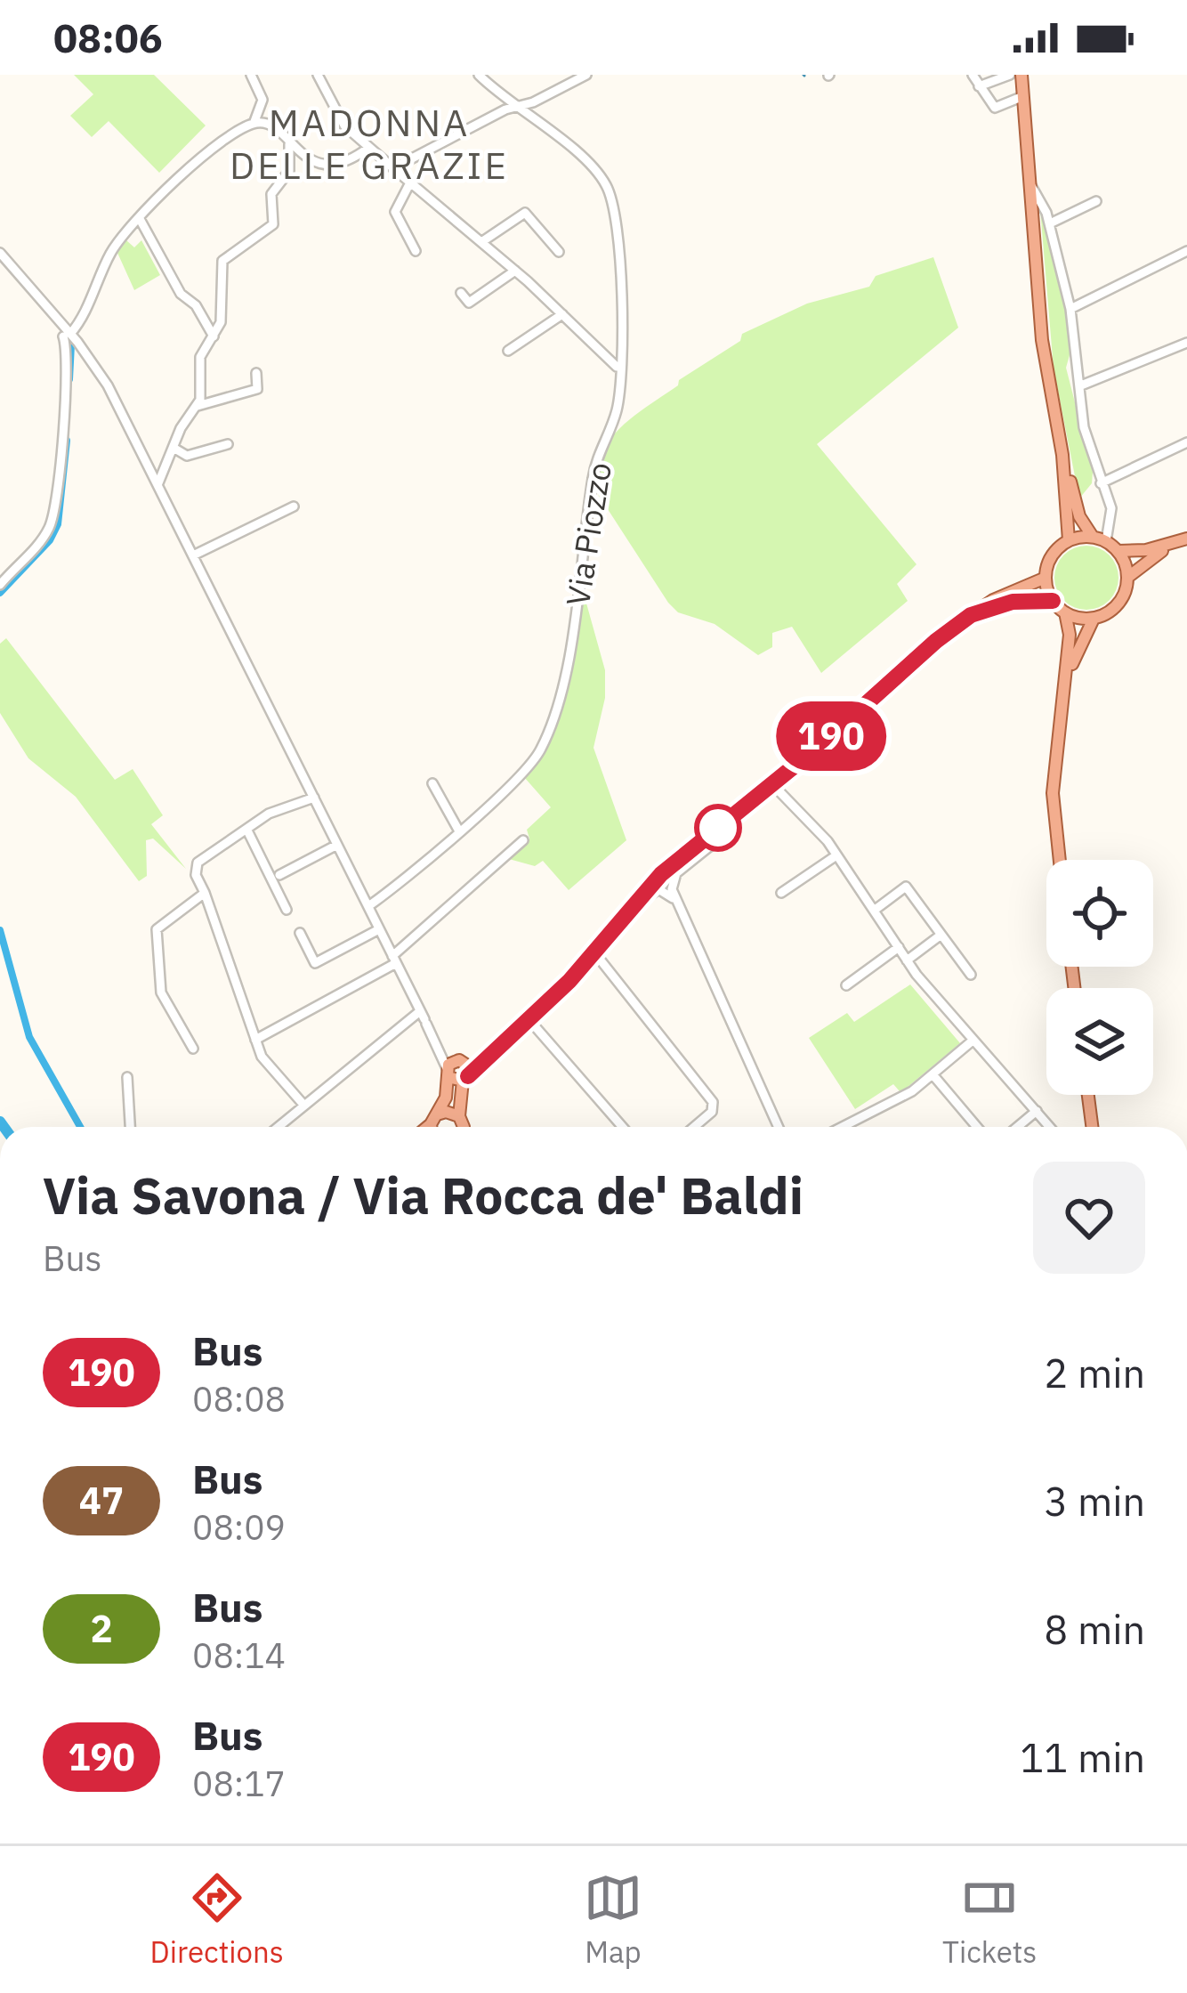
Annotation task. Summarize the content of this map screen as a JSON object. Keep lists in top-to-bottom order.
{
  "streets": {
    "street": ["Via Piozzo"]
  },
  "districts": ["MADONNA DELLE GRAZIE"],
  "lines": ["bus line 190"],
  "page": {
    "status": "08:06",
    "on_map": "190",
    "heading": ["Via Savona / Via Rocca de' Baldi", "Bus"],
    "list": [
      {
        "mark": "190",
        "name": "Bus",
        "note": "08:08",
        "value": "2 min"
      },
      {
        "mark": "47",
        "name": "Bus",
        "note": "08:09",
        "value": "3 min"
      },
      {
        "mark": "2",
        "name": "Bus",
        "note": "08:14",
        "value": "8 min"
      },
      {
        "mark": "190",
        "name": "Bus",
        "note": "08:17",
        "value": "11 min"
      }
    ],
    "tabs": ["Directions", "Map", "Tickets"]
  }
}
